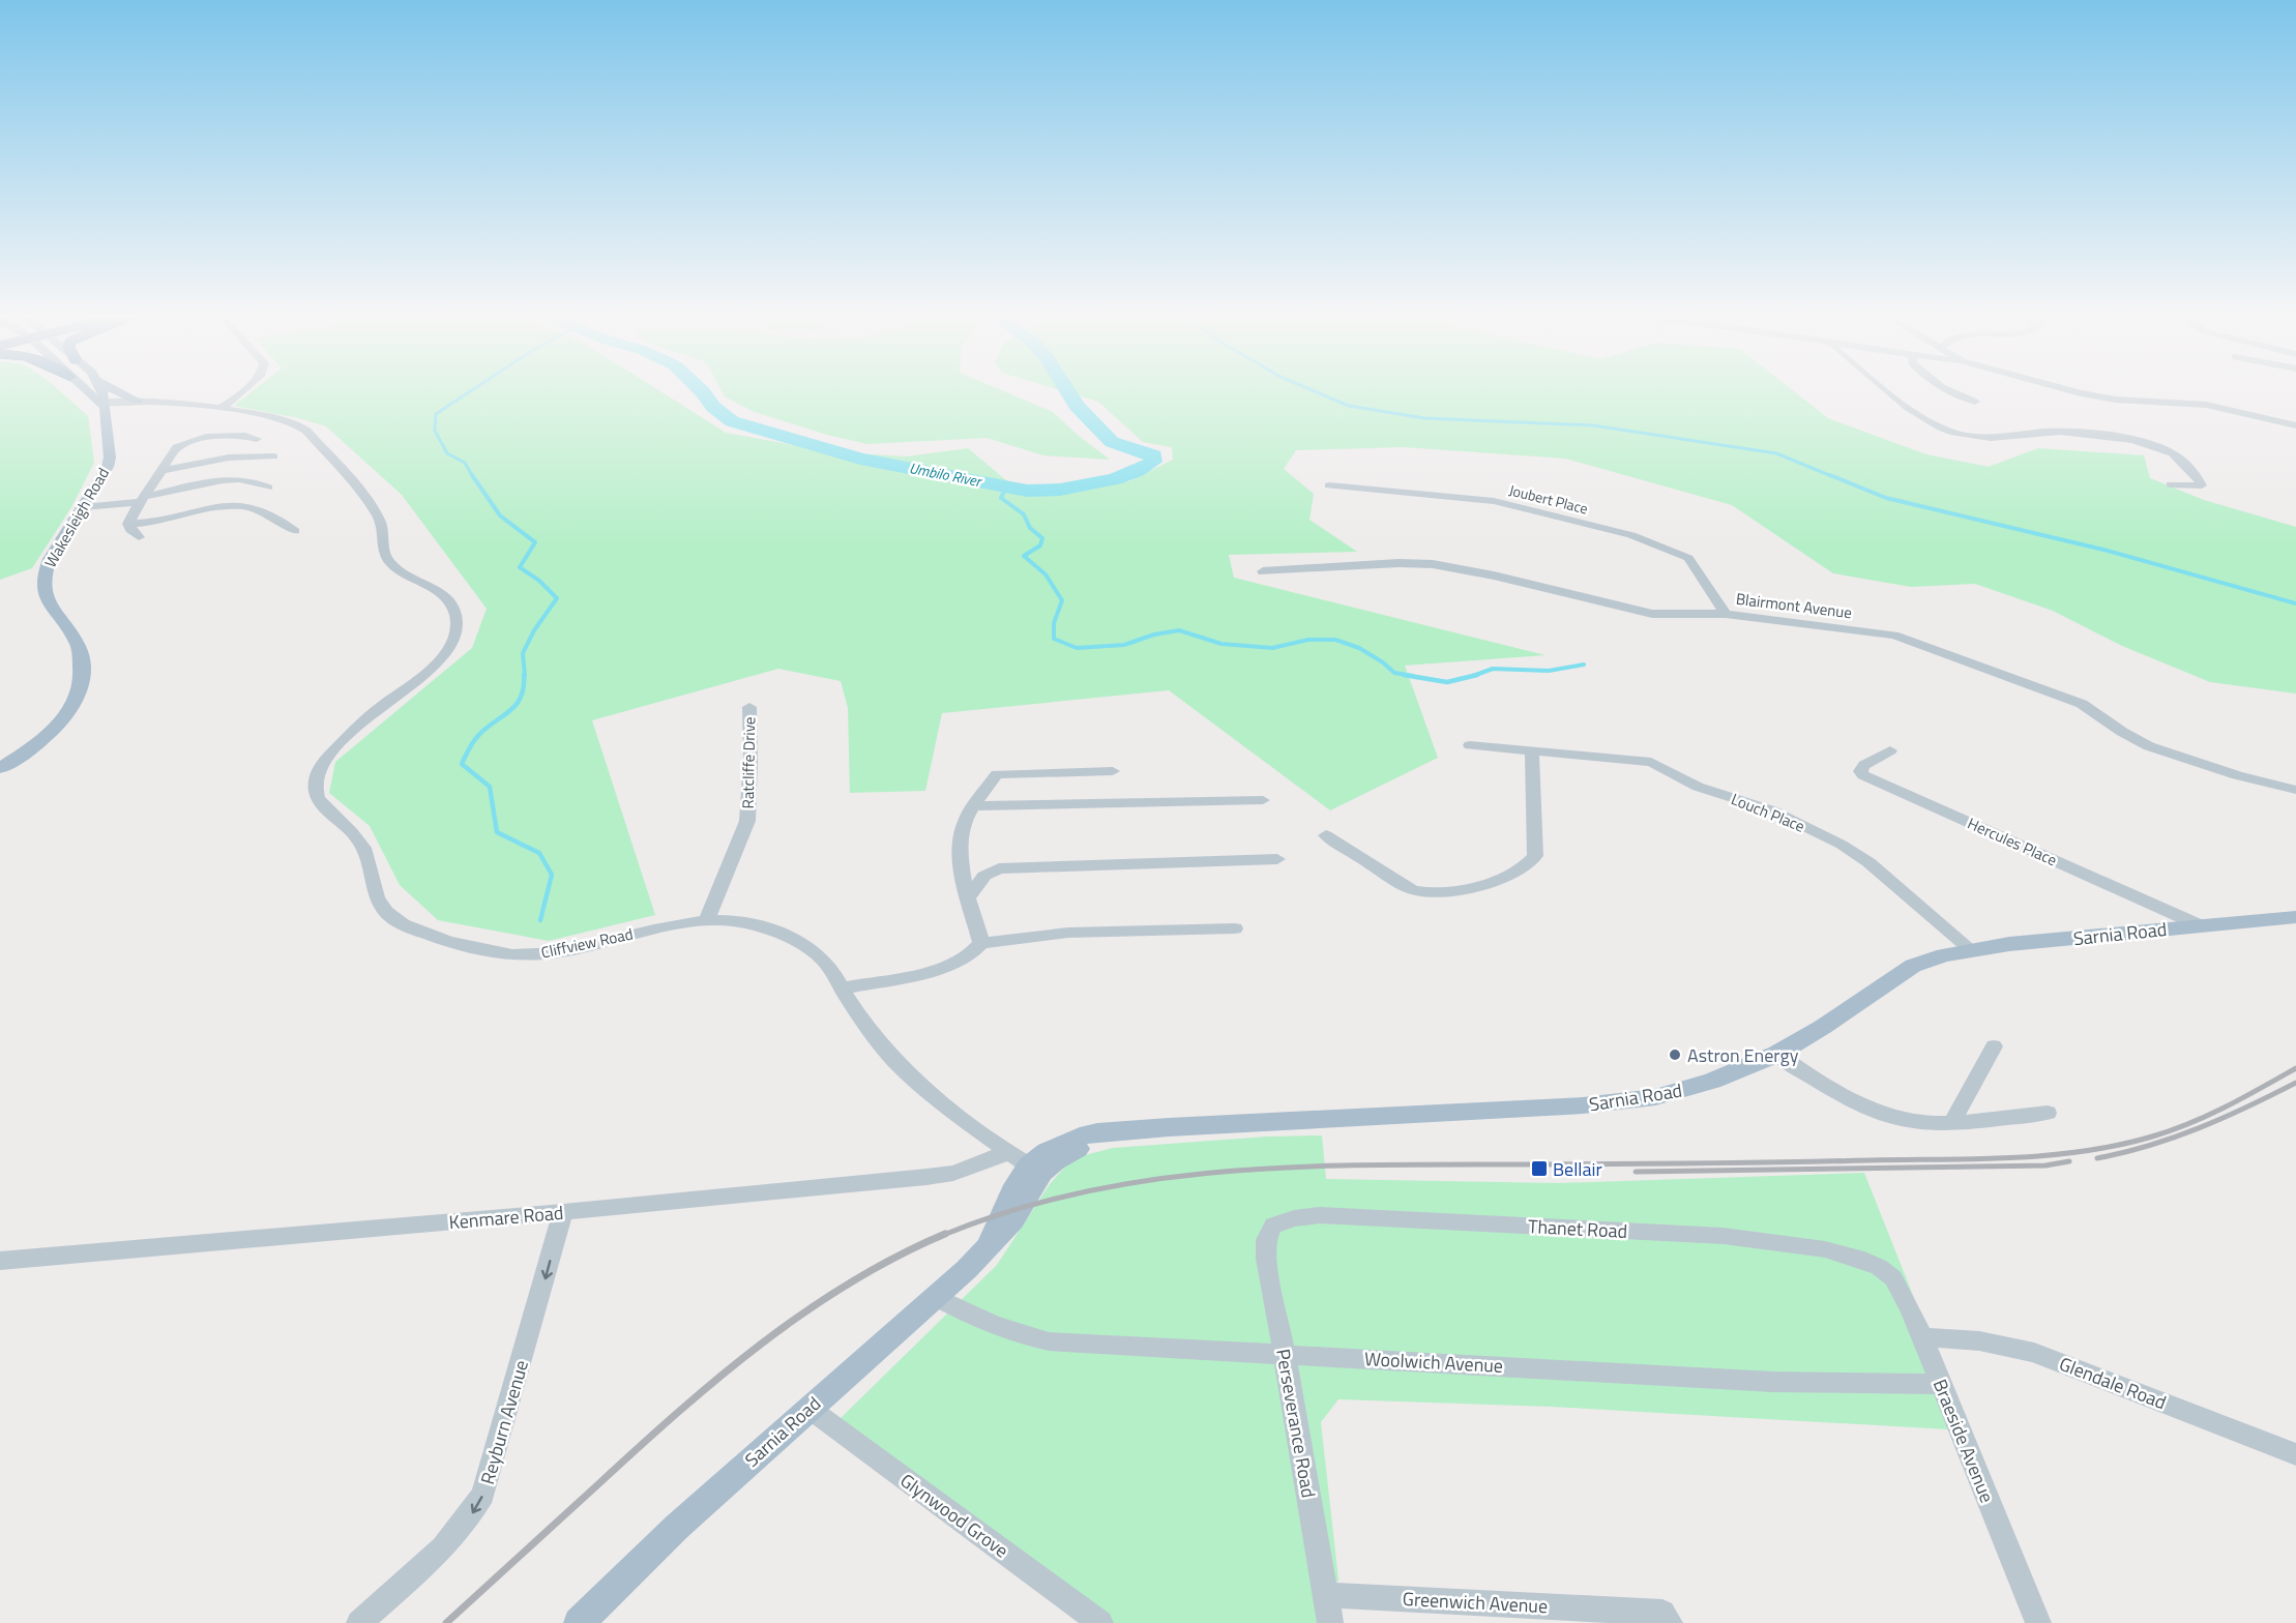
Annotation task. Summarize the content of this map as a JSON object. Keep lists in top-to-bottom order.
{
  "streets": {
    "main road": ["Wakesleigh Road", "Sarnia Road"],
    "street": [
      "Joubert Place",
      "Blairmont Avenue",
      "Ratcliffe Drive",
      "Louch Place",
      "Hercules Place",
      "Cliffview Road",
      "Kenmare Road",
      "Thanet Road",
      "Woolwich Avenue",
      "Glendale Road",
      "Reyburn Avenue",
      "Perseverance Road",
      "Braeside Avenue",
      "Glynwood Grove",
      "Greenwich Avenue"
    ]
  },
  "crossings": [
    ["Joubert Place", "Blairmont Avenue"],
    ["Ratcliffe Drive", "Cliffview Road"],
    ["Louch Place", "Sarnia Road"],
    ["Hercules Place", "Sarnia Road"],
    ["Sarnia Road", "Cliffview Road"],
    ["Sarnia Road", "Kenmare Road"],
    ["Sarnia Road", "Woolwich Avenue"],
    ["Sarnia Road", "Glynwood Grove"],
    ["Cliffview Road", "Kenmare Road"],
    ["Kenmare Road", "Reyburn Avenue"],
    ["Thanet Road", "Perseverance Road"],
    ["Thanet Road", "Braeside Avenue"],
    ["Woolwich Avenue", "Perseverance Road"],
    ["Woolwich Avenue", "Braeside Avenue"],
    ["Glendale Road", "Braeside Avenue"],
    ["Perseverance Road", "Greenwich Avenue"]
  ],
  "one_way": ["Reyburn Avenue"],
  "water": ["Umbilo River"],
  "places": {
    "other": ["Astron Energy"],
    "transit": ["Bellair"]
  }
}
